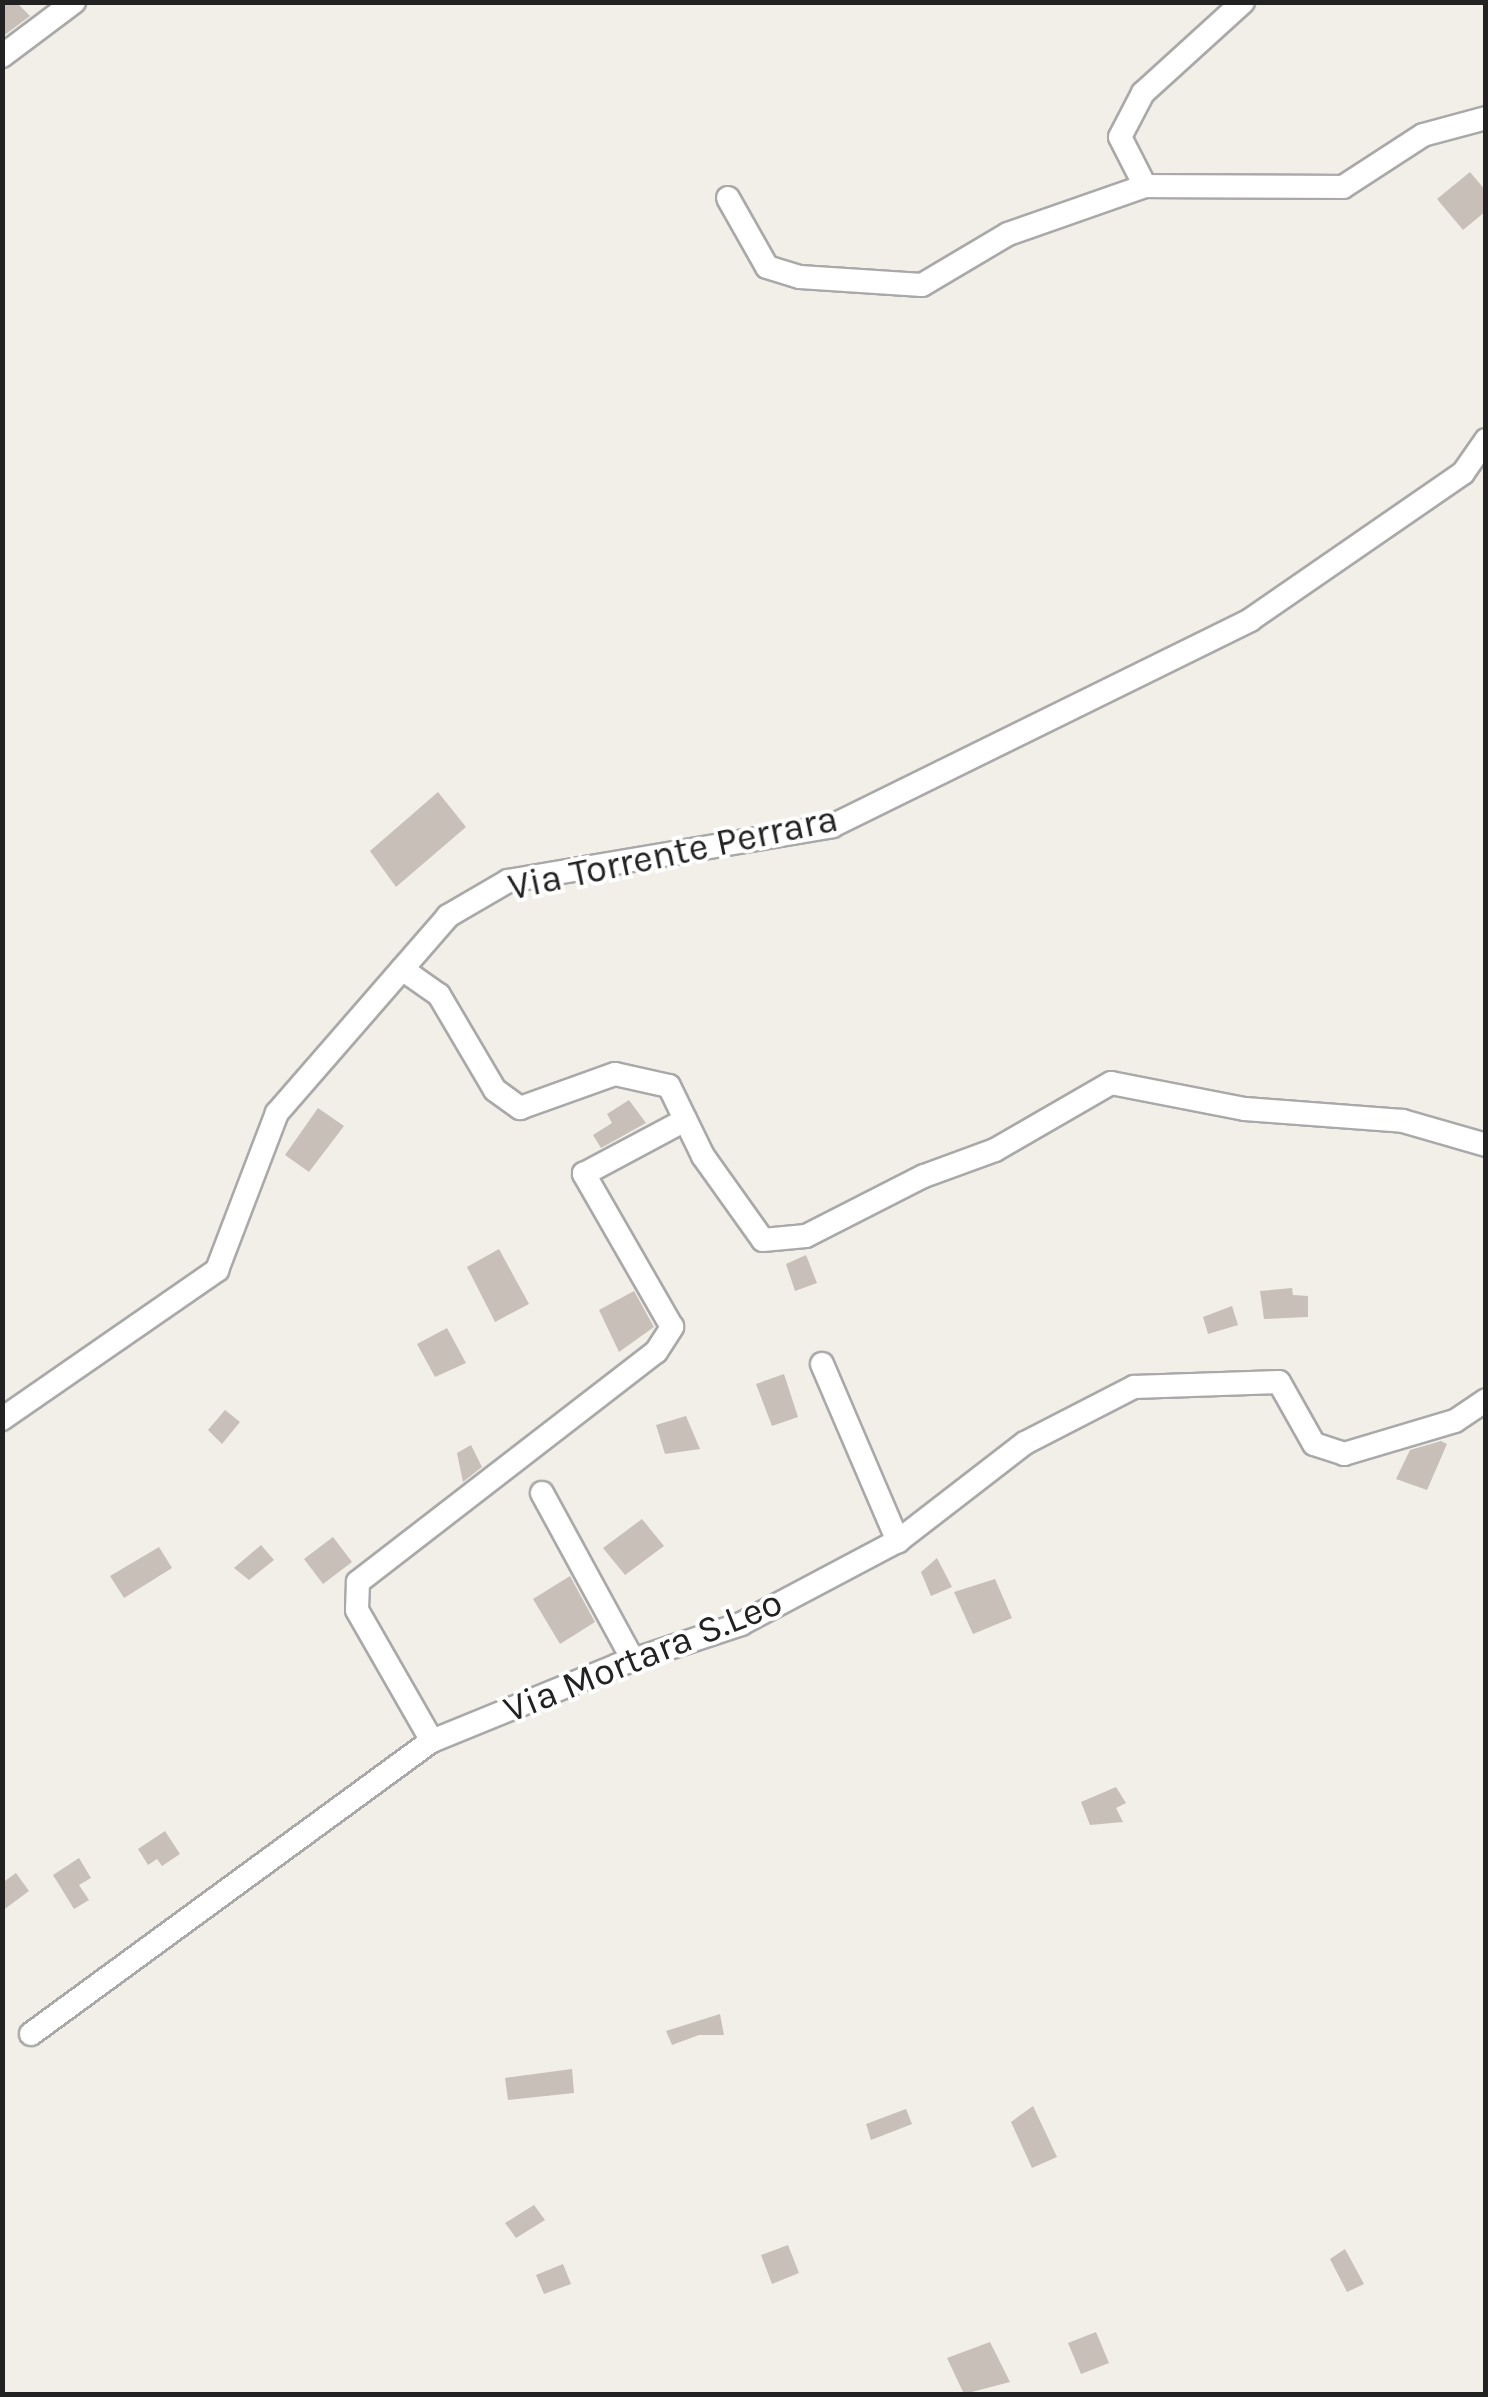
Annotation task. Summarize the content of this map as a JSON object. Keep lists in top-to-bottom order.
{
  "streets": {
    "street": ["Via Torrente Perrara", "Via Mortara S.Leo"]
  }
}
